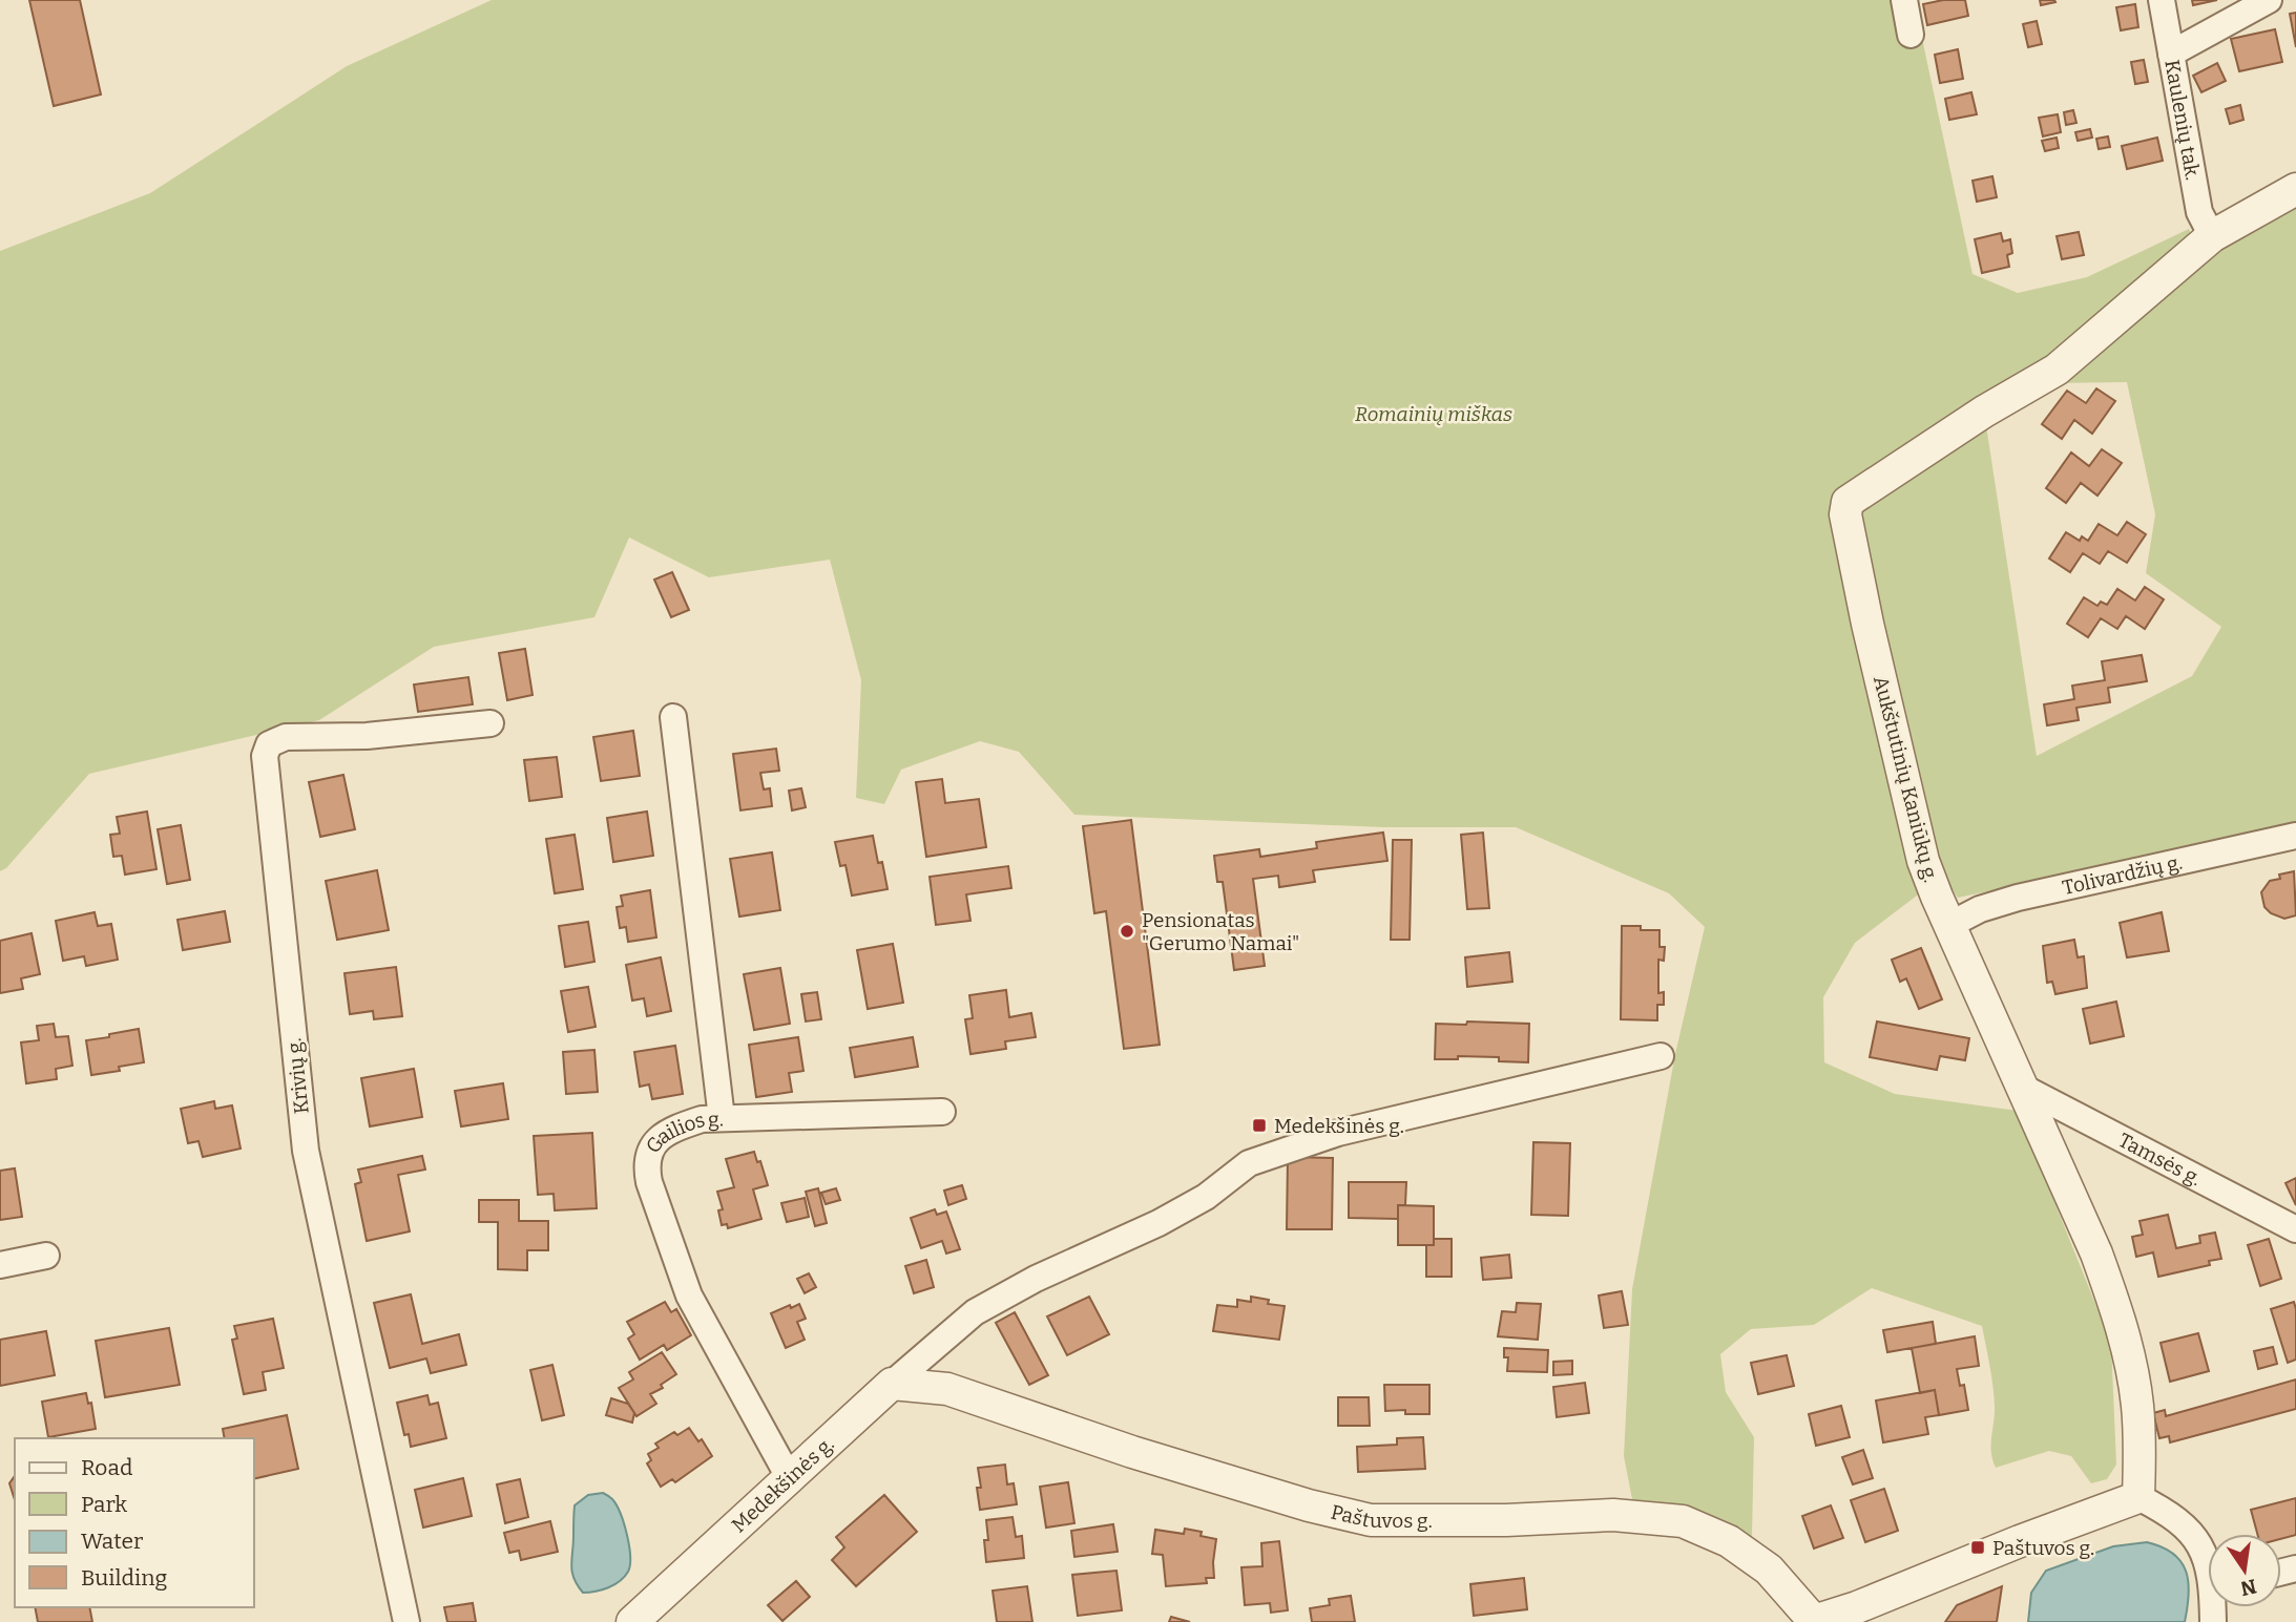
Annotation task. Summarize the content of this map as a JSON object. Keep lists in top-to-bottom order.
{
  "streets": {
    "street": [
      "Kaulenių tak.",
      "Aukštutinių Kaniūkų g.",
      "Tolivardžių g.",
      "Krivių g.",
      "Gailios g.",
      "Tamsės g.",
      "Medekšinės g.",
      "Paštuvos g."
    ]
  },
  "crossings": [
    ["Kaulenių tak.", "Aukštutinių Kaniūkų g."],
    ["Aukštutinių Kaniūkų g.", "Tolivardžių g."],
    ["Aukštutinių Kaniūkų g.", "Tamsės g."],
    ["Aukštutinių Kaniūkų g.", "Paštuvos g."],
    ["Gailios g.", "Medekšinės g."],
    ["Medekšinės g.", "Paštuvos g."]
  ],
  "parks": ["Romainių miškas"],
  "places": {
    "other": ["Pensionatas \"Gerumo Namai\""],
    "transit": ["Medekšinės g.", "Paštuvos g."]
  },
  "legend": [
    "Road",
    "Park",
    "Water",
    "Building"
  ],
  "north": "bottom"
}
